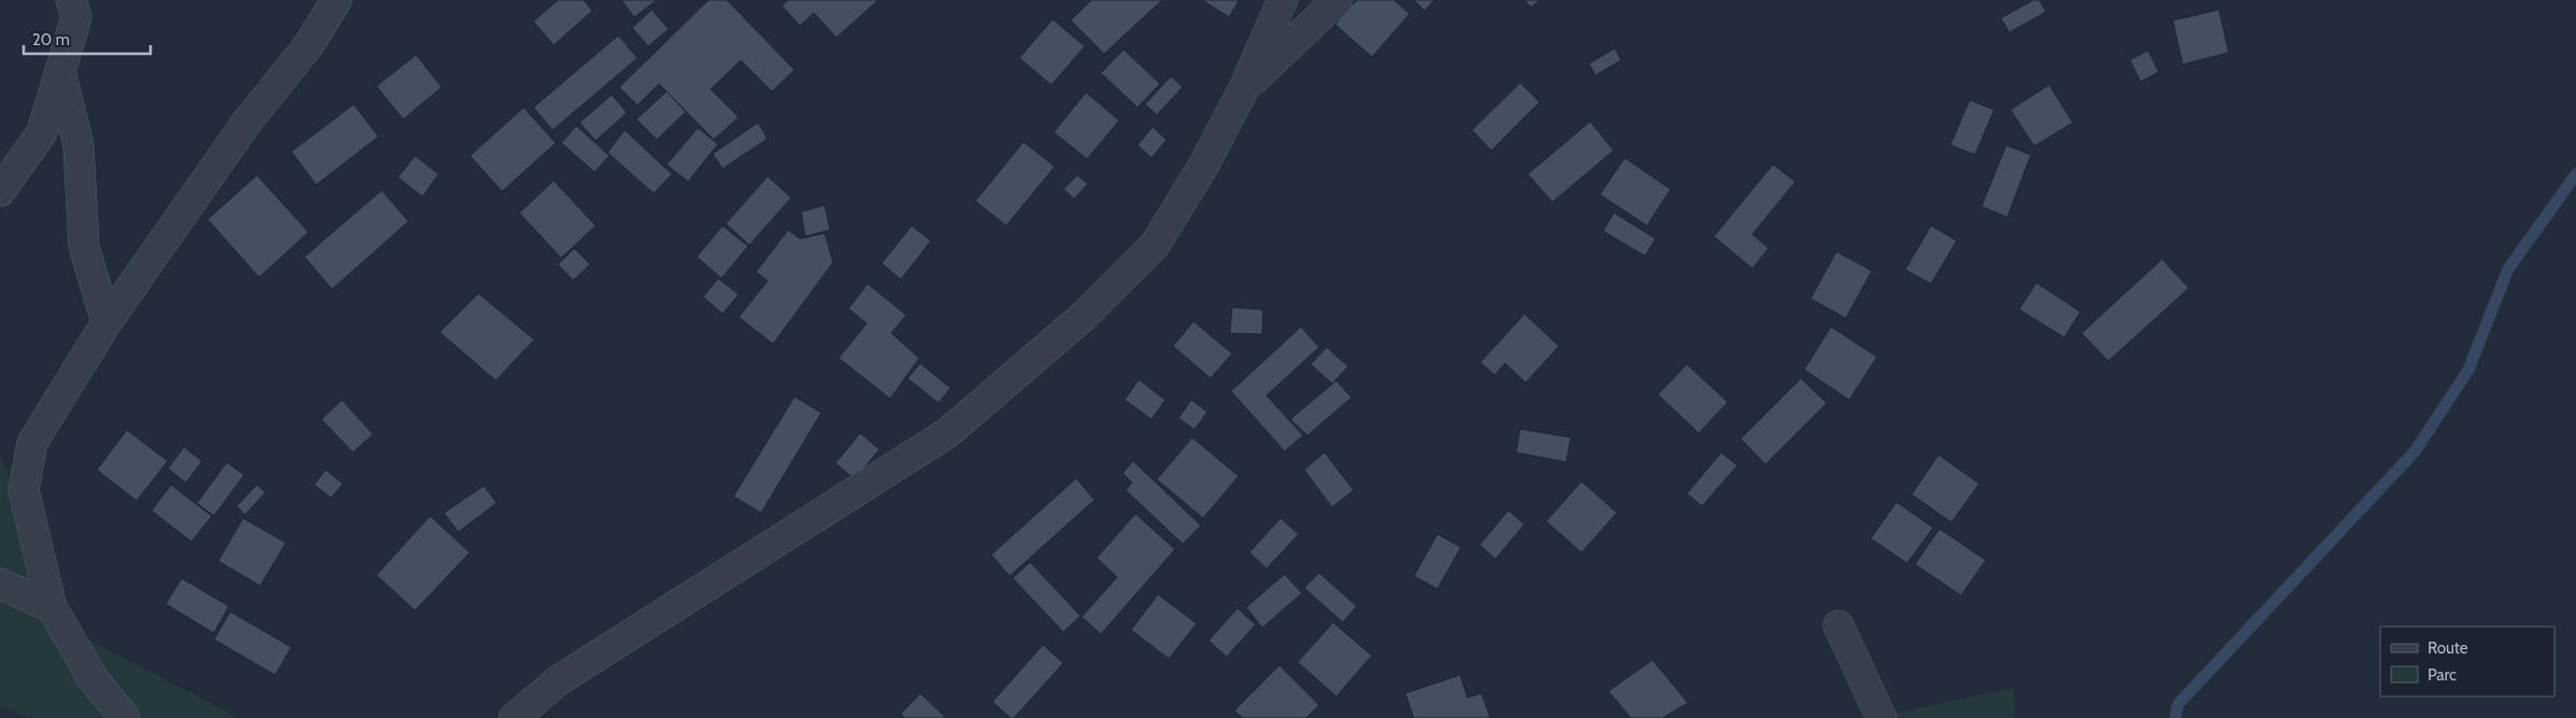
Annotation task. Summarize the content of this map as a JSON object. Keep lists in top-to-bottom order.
{
  "legend": ["Route", "Parc"],
  "scale_bar": "20 m"
}
